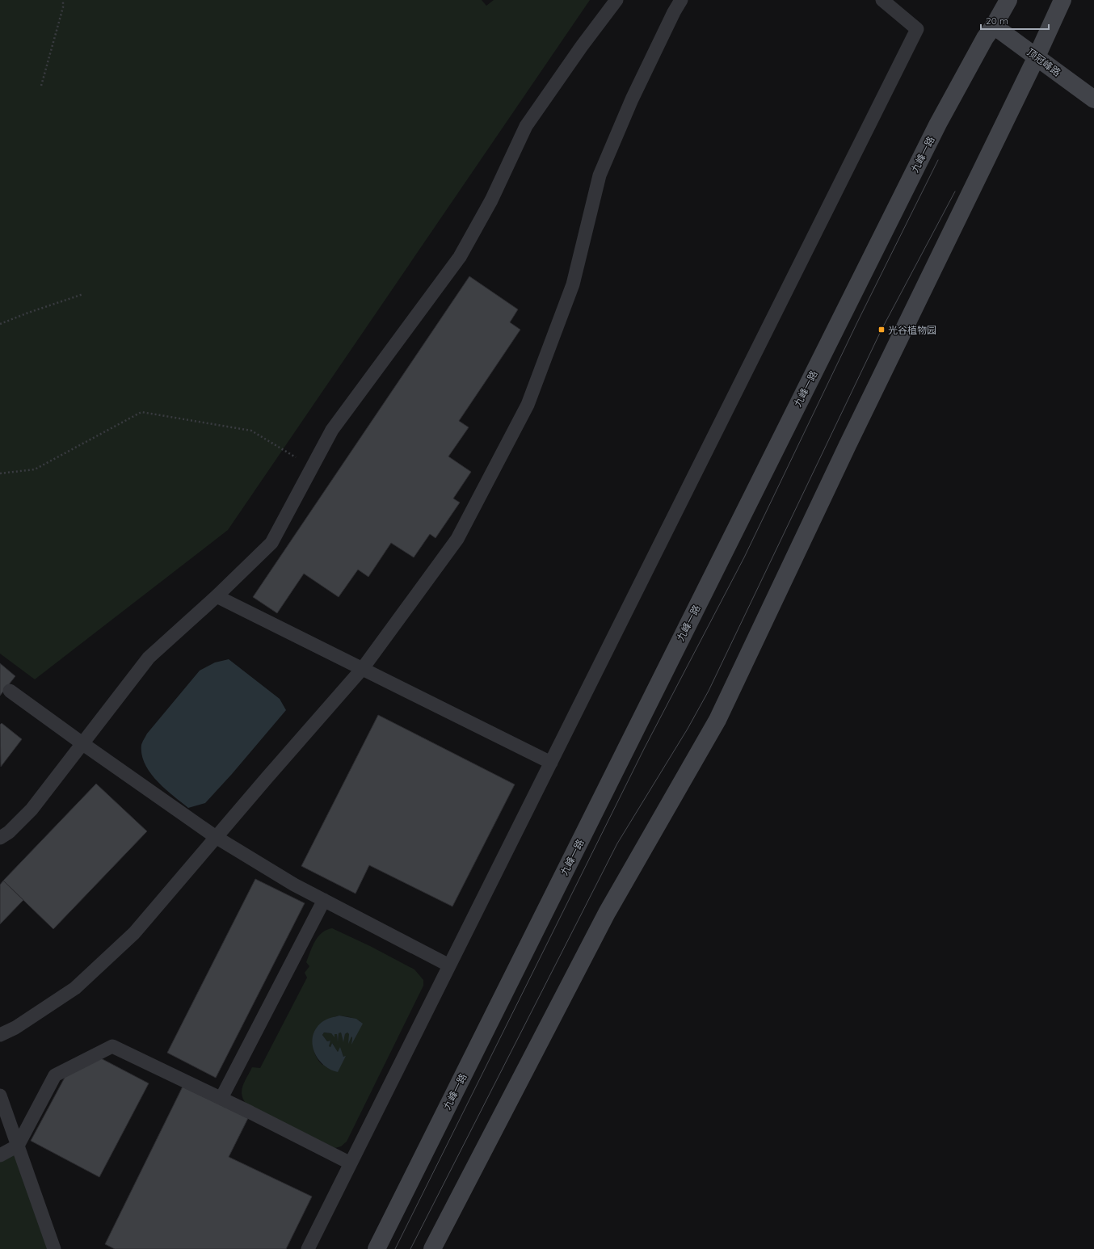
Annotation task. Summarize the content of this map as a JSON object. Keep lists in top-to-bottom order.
{
  "streets": {
    "street": ["顶冠峰路", "九峰一路"]
  },
  "crossings": [
    ["顶冠峰路", "九峰一路"]
  ],
  "places": {
    "transit": ["光谷植物园"]
  },
  "scale_bar": "20 m"
}
